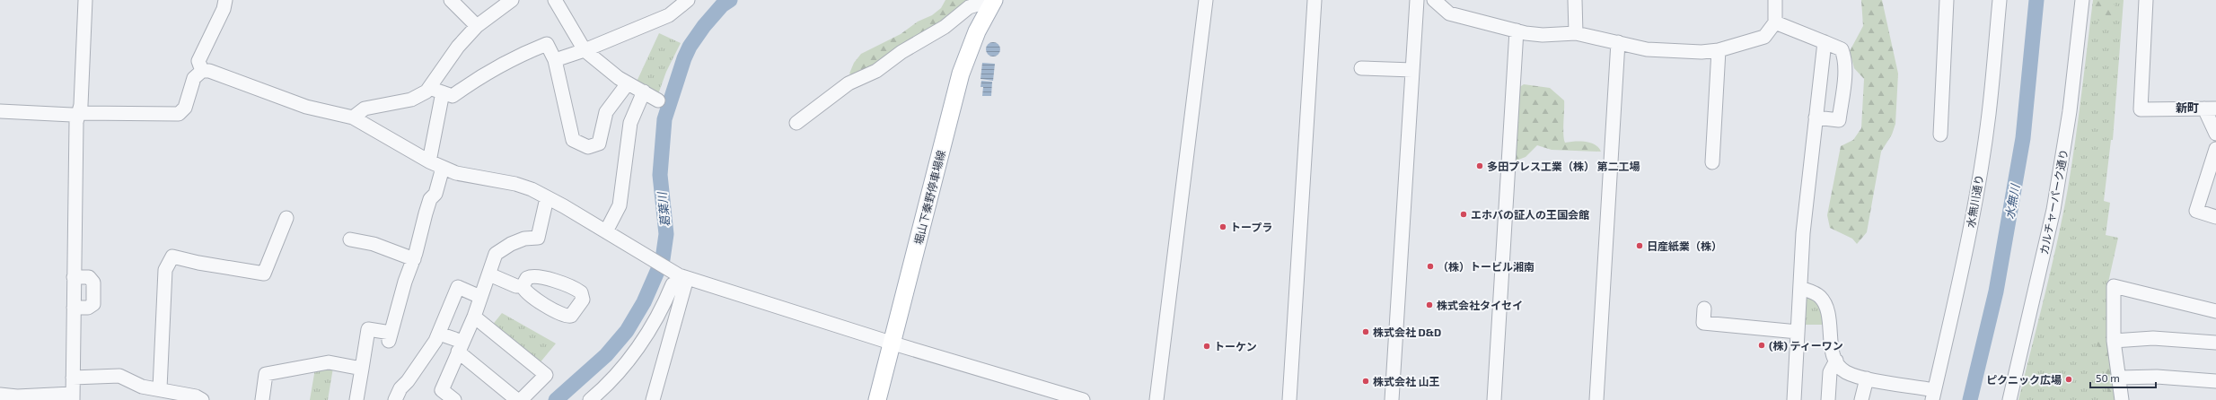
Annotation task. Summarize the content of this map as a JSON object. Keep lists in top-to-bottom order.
{
  "streets": {
    "main road": ["堀山下秦野停車場線"],
    "street": ["水無川通り", "カルチャーパーク通り"]
  },
  "districts": ["新町"],
  "water": ["水無川", "葛葉川"],
  "places": [
    "多田プレス工業（株） 第二工場",
    "エホバの証人の王国会館",
    "トープラ",
    "日産紙業（株）",
    "（株）トービル湘南",
    "株式会社タイセイ",
    "株式会社 D&D",
    "(株) ティーワン",
    "トーケン",
    "ピクニック広場",
    "株式会社 山王"
  ],
  "scale_bar": "50 m"
}
